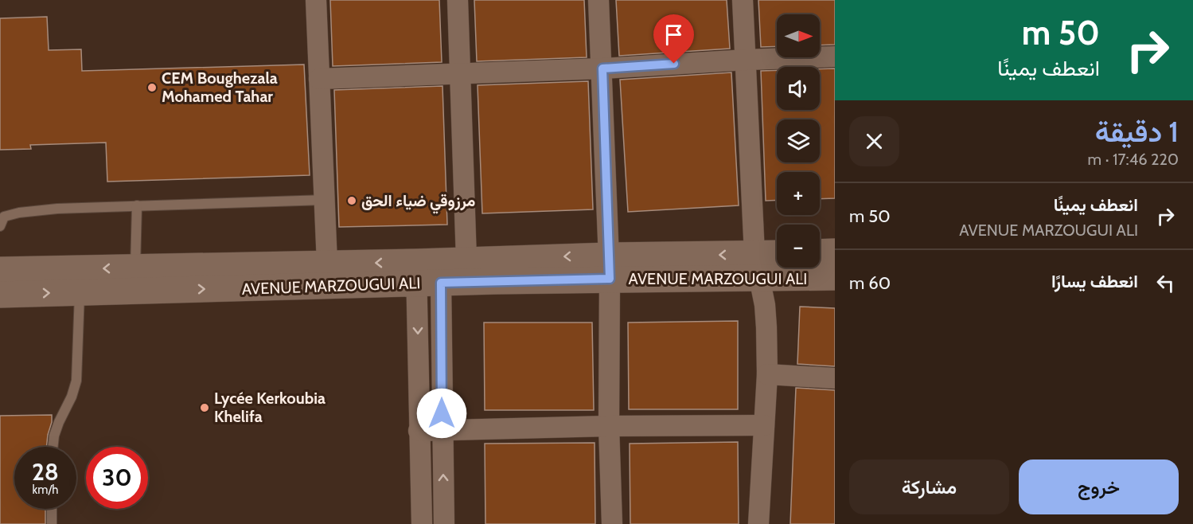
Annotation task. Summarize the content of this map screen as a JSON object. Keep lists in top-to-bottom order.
{
  "streets": {
    "main road": ["AVENUE MARZOUGUI ALI"]
  },
  "places": ["CEM Boughezala Mohamed Tahar", "مرزوقي ضياء الحق", "Lycée Kerkoubia Khelifa"],
  "north": "right",
  "page": {
    "turn": ["50 m", "انعطف يمينًا"],
    "map_buttons": ["+", "−"],
    "heading": ["1 دقيقة", "220 m · 17:46"],
    "list": [
      {
        "name": "انعطف يمينًا",
        "note": "AVENUE MARZOUGUI ALI",
        "value": "50 m"
      },
      {
        "name": "انعطف يسارًا",
        "value": "60 m"
      }
    ],
    "speed": "28 km/h",
    "limit": "30",
    "buttons": ["خروج", "مشاركة"]
  }
}
